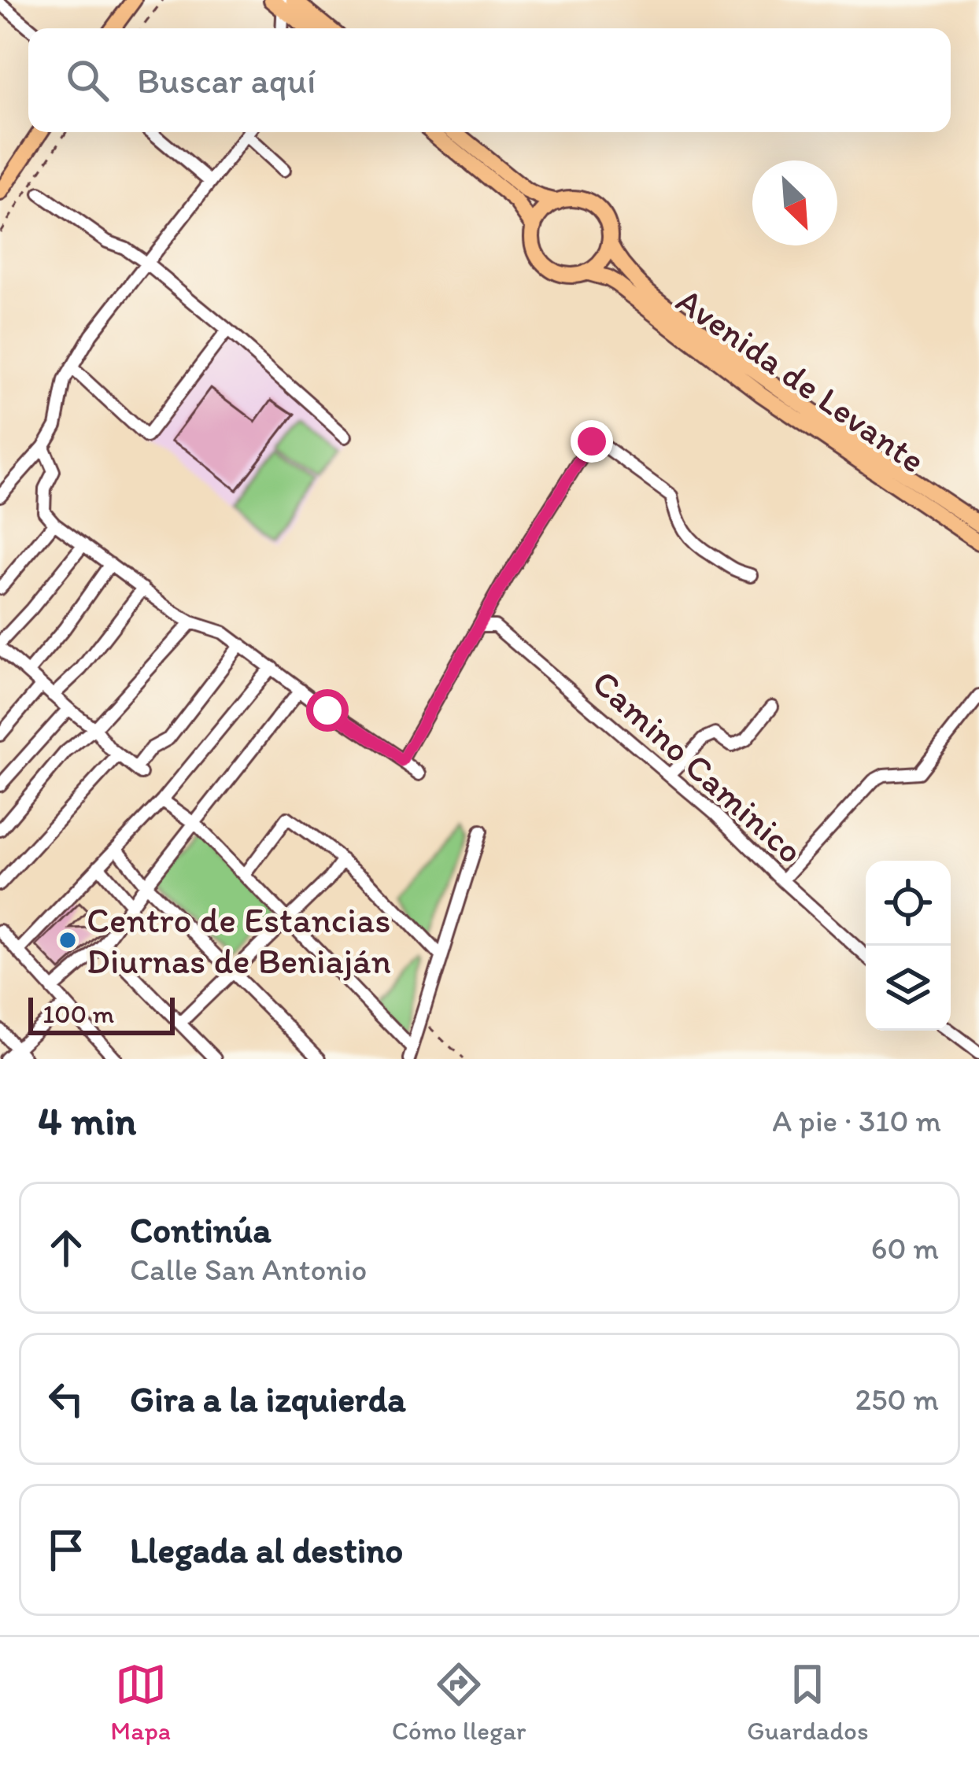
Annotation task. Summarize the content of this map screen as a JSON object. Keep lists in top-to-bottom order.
{
  "streets": {
    "main road": ["Avenida de Levante"],
    "street": ["Camino Caminico"]
  },
  "places": ["Centro de Estancias Diurnas de Beniaján"],
  "scale_bar": "100 m",
  "north": "bottom right",
  "page": {
    "search": "Buscar aquí",
    "scale": "100 m",
    "heading": ["4 min", "A pie · 310 m"],
    "list": [
      ["Continúa", "Calle San Antonio", "60 m"],
      ["Gira a la izquierda", "250 m"],
      "Llegada al destino"
    ],
    "nav": ["Mapa", "Cómo llegar", "Guardados"]
  }
}
